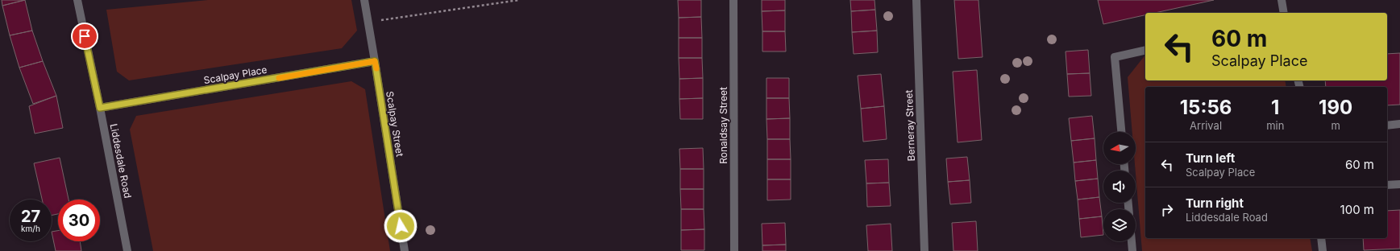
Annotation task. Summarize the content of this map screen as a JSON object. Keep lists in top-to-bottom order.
{
  "streets": {
    "street": [
      "Scalpay Place",
      "Scalpay Street",
      "Ronaldsay Street",
      "Berneray Street",
      "Liddesdale Road"
    ]
  },
  "crossings": [
    ["Scalpay Place", "Scalpay Street"],
    ["Scalpay Place", "Liddesdale Road"]
  ],
  "north": "left",
  "page": {
    "turn": ["60 m", "Scalpay Place"],
    "eta": [
      "15:56",
      "Arrival",
      "1",
      "min",
      "190",
      "m"
    ],
    "list": [
      {
        "name": "Turn left",
        "note": "Scalpay Place",
        "value": "60 m"
      },
      {
        "name": "Turn right",
        "note": "Liddesdale Road",
        "value": "100 m"
      }
    ],
    "speed": "27 km/h",
    "limit": "30"
  }
}
